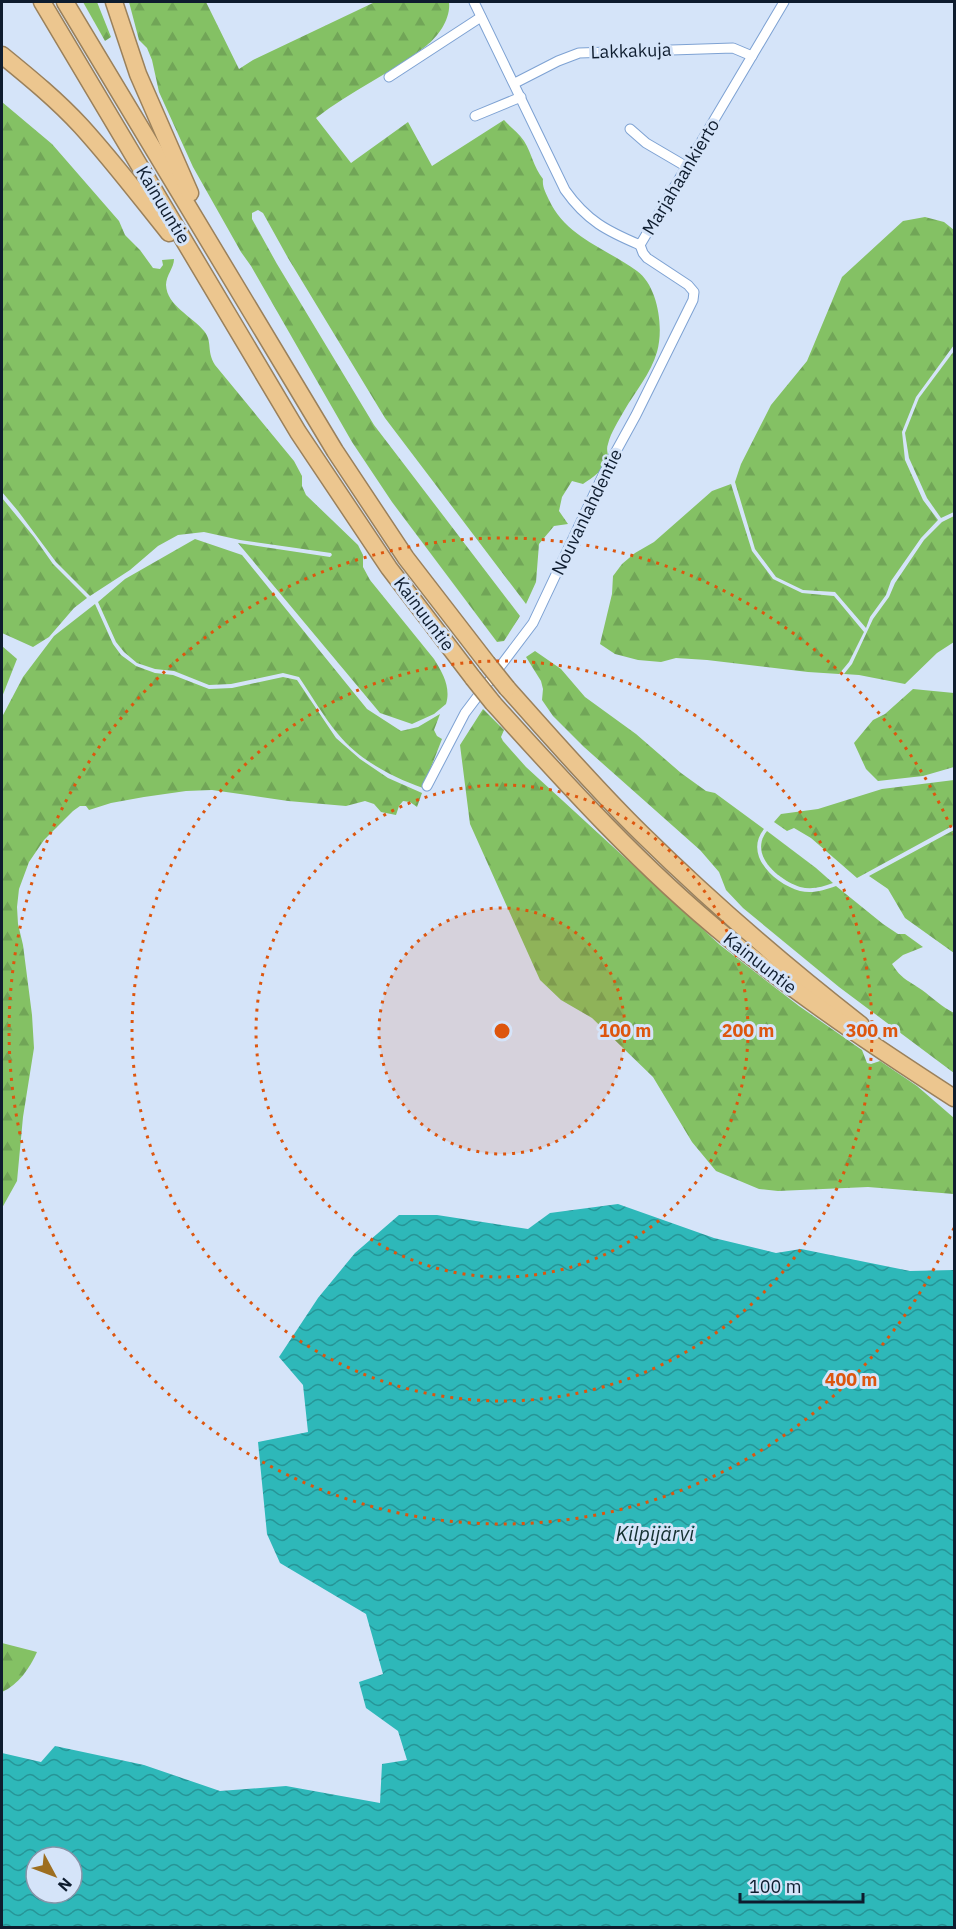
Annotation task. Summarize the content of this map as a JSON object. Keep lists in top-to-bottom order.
{
  "streets": {
    "highway": ["Kainuuntie"],
    "street": ["Lakkakuja", "Marjahaankierto", "Nouvanlahdentie"]
  },
  "crossings": [
    ["Lakkakuja", "Marjahaankierto"],
    ["Marjahaankierto", "Nouvanlahdentie"]
  ],
  "water": ["Kilpijärvi"],
  "scale_bar": "100 m",
  "north": "bottom right",
  "rings": [
    "100 m",
    "200 m",
    "300 m",
    "400 m"
  ]
}
